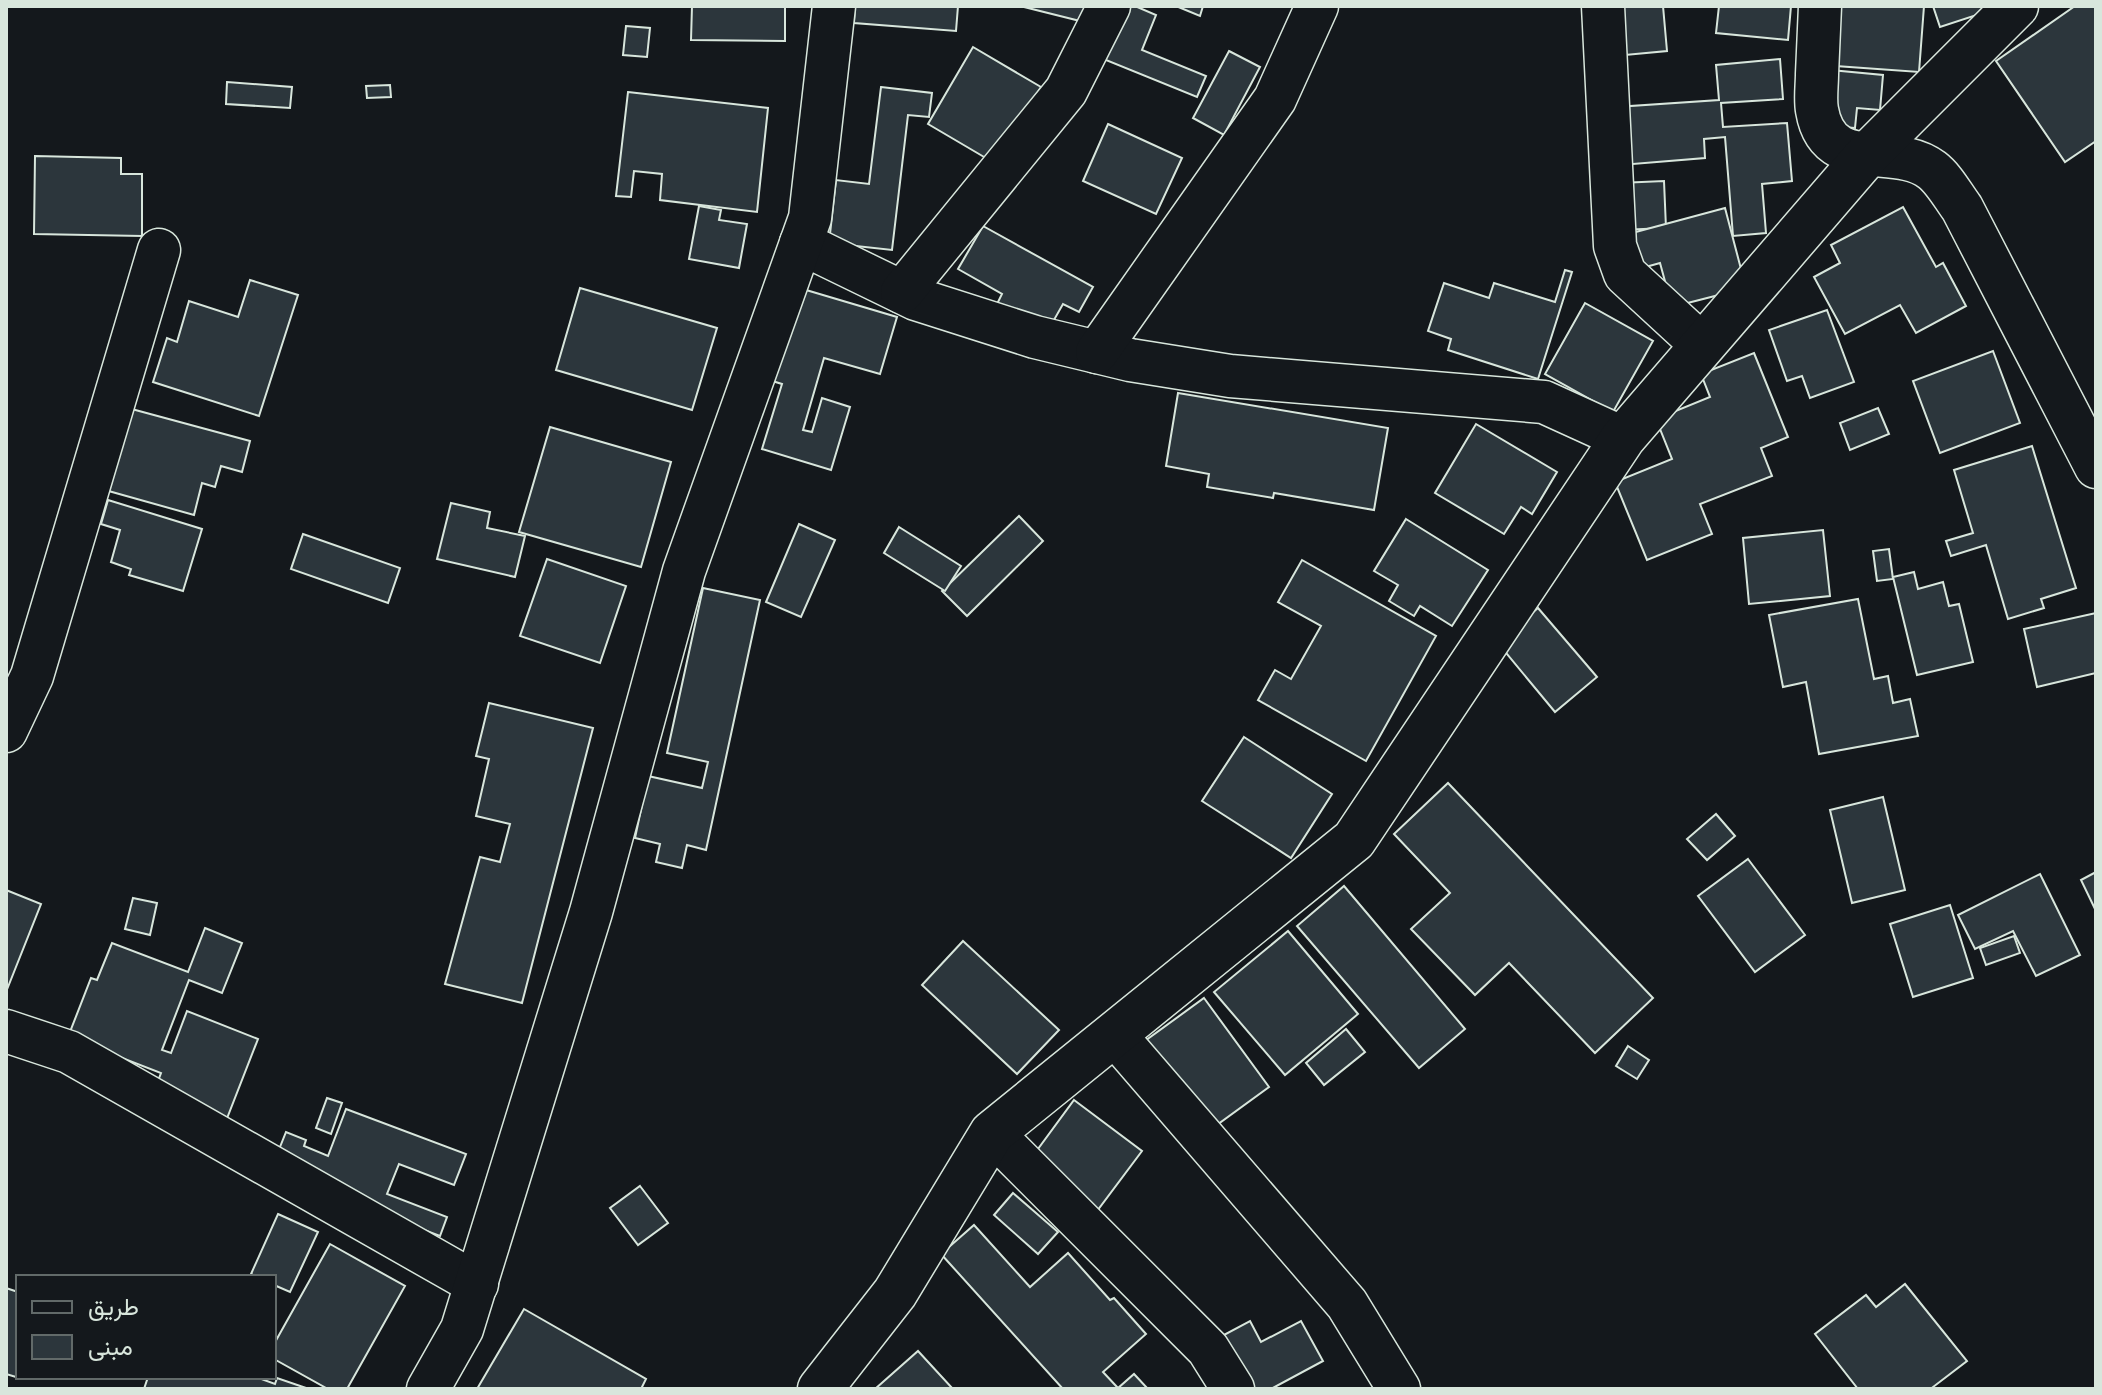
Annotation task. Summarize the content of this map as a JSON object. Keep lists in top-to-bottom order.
{
  "legend": ["طريق", "مبنى"]
}
